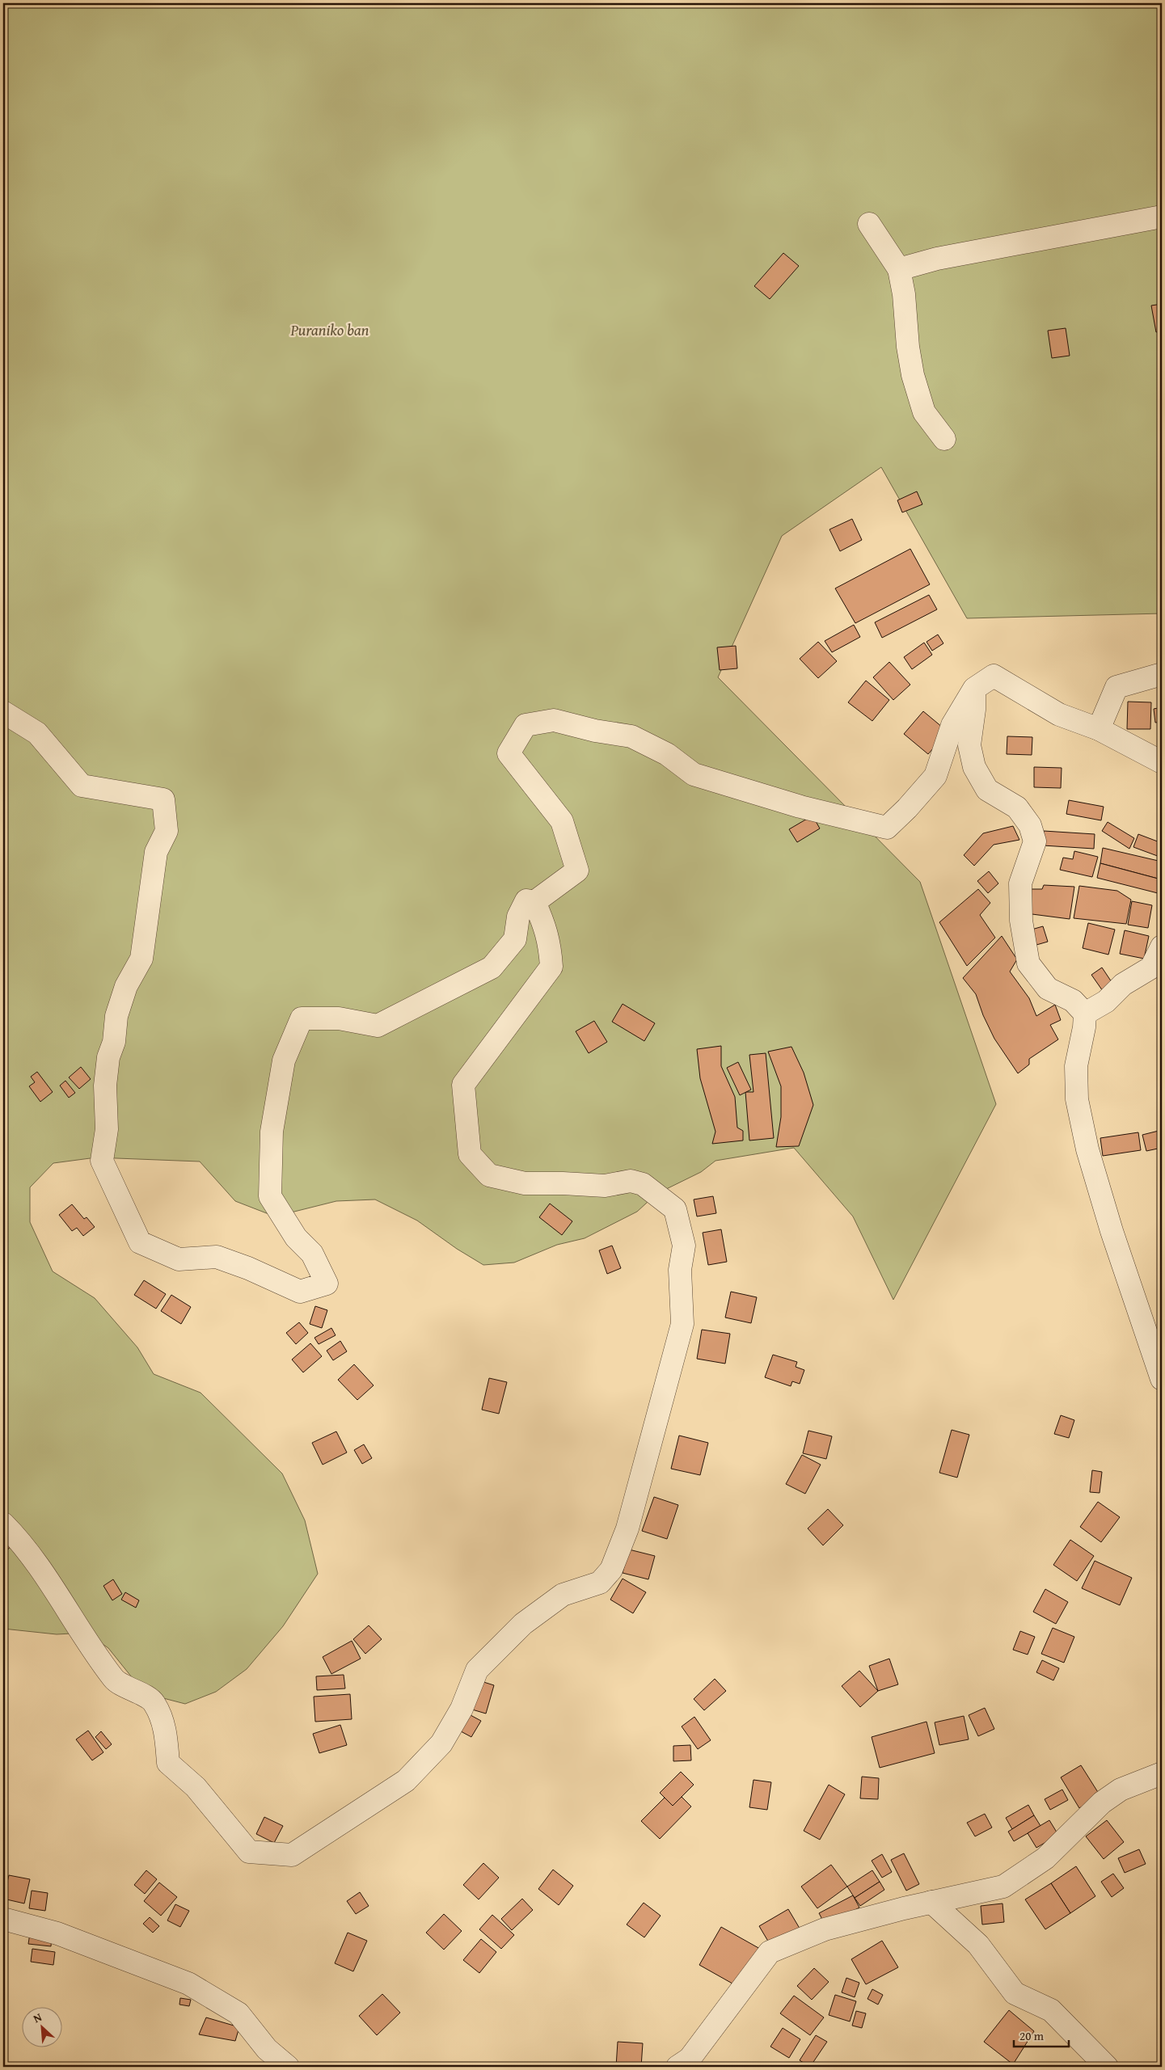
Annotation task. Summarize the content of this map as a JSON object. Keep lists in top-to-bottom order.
{
  "parks": ["Puraniko ban"],
  "scale_bar": "20 m",
  "north": "top left"
}
